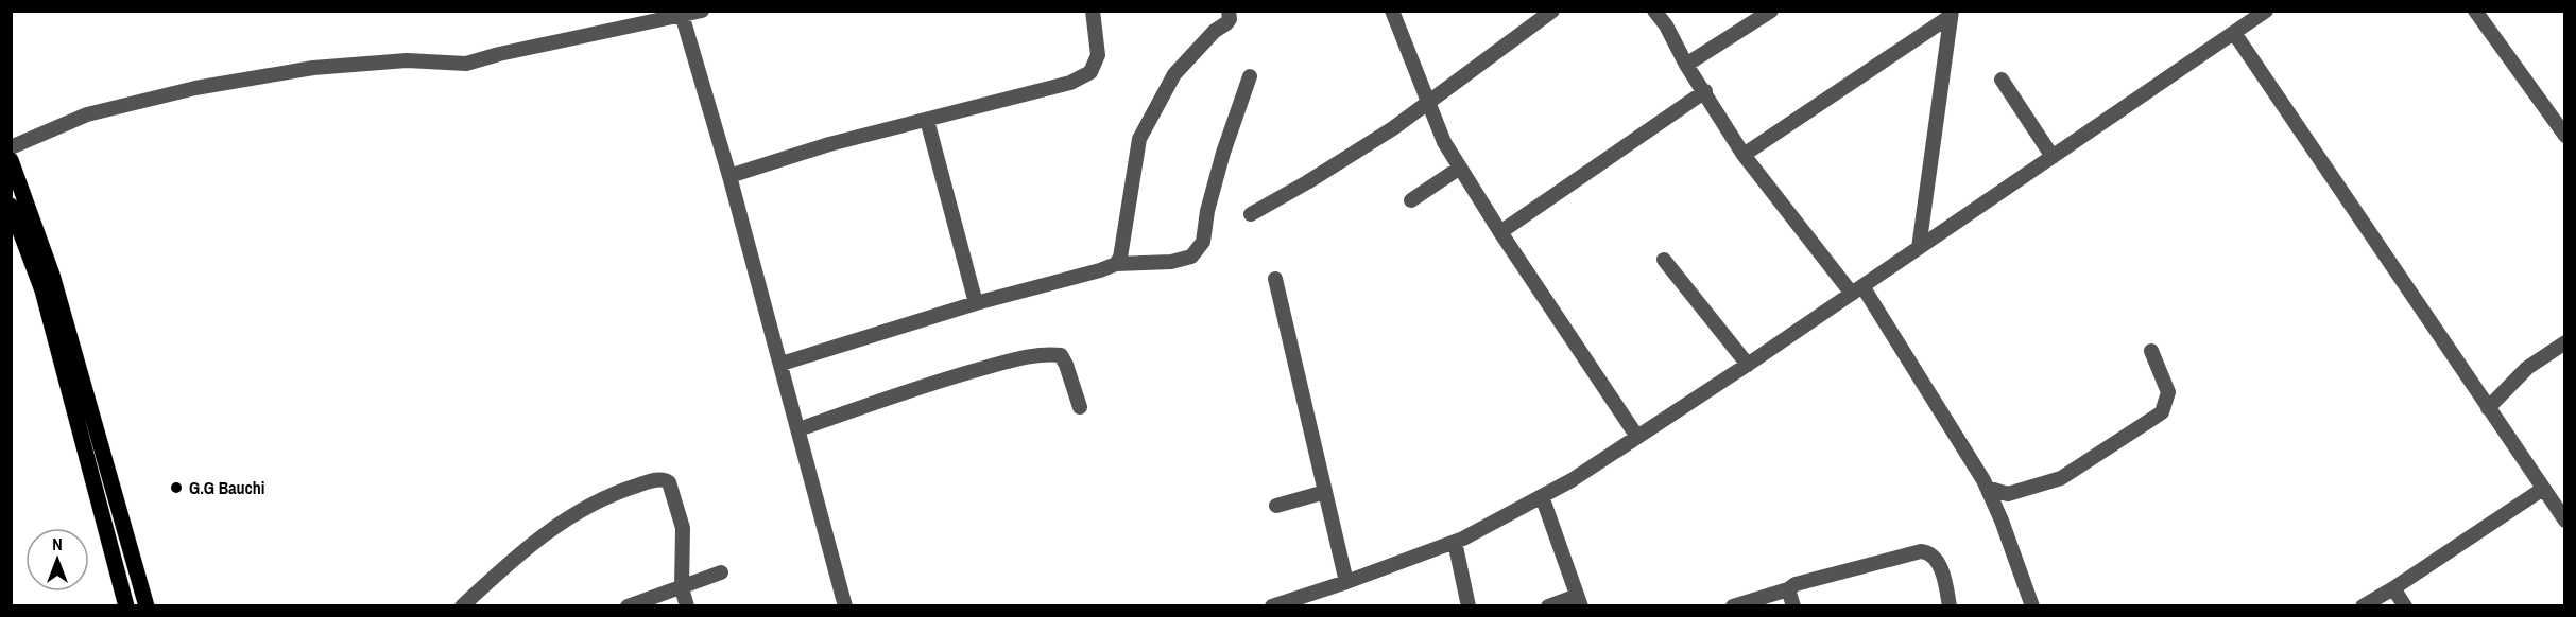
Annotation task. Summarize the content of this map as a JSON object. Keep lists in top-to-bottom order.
{
  "places": ["G.G Bauchi"],
  "north": "top"
}
